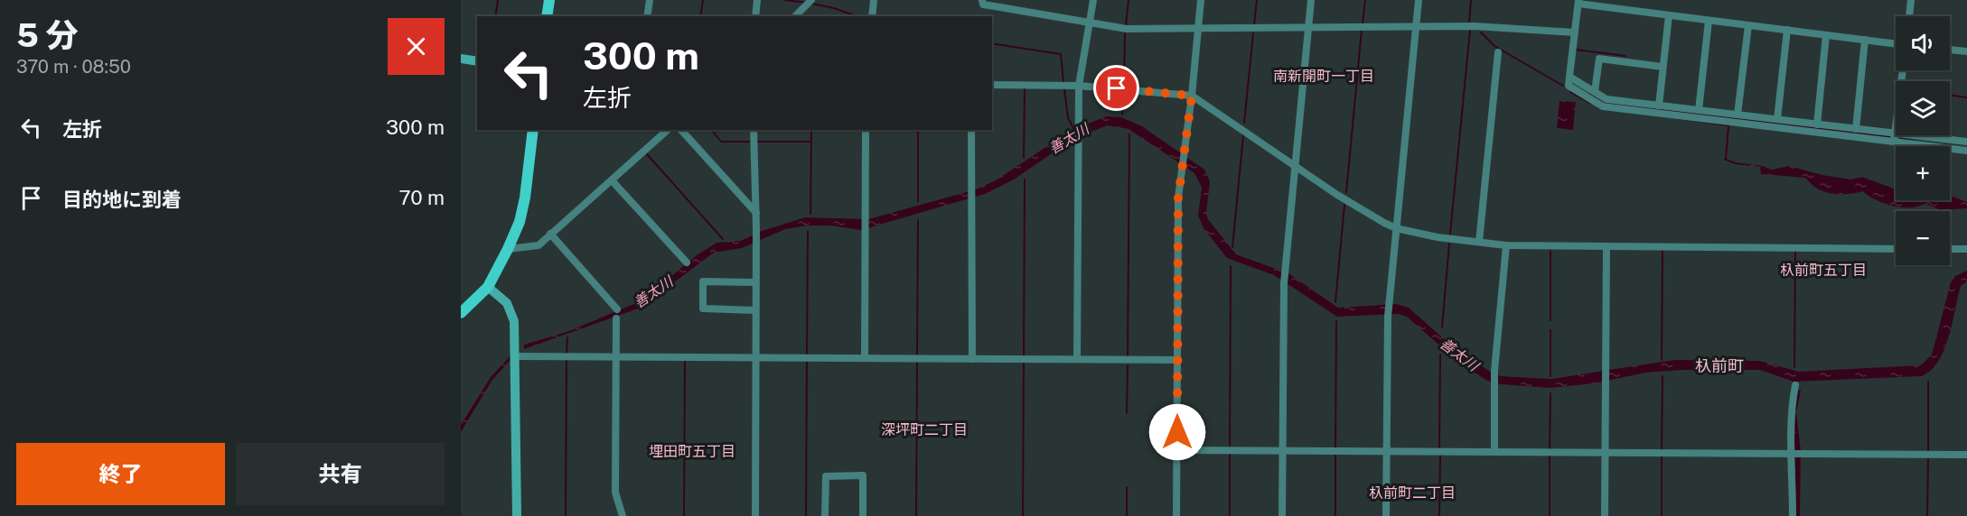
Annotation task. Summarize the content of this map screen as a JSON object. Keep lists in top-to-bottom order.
{
  "districts": [
    "南新開町一丁目",
    "杁前町五丁目",
    "杁前町",
    "深坪町二丁目",
    "埋田町五丁目",
    "杁前町二丁目"
  ],
  "water": ["善太川"],
  "page": {
    "heading": ["5 分", "370 m · 08:50"],
    "map_buttons": ["+", "−"],
    "turn": ["300 m", "左折"],
    "list": [
      {
        "name": "左折",
        "value": "300 m"
      },
      {
        "name": "目的地に到着",
        "value": "70 m"
      }
    ],
    "buttons": ["終了", "共有"]
  }
}
